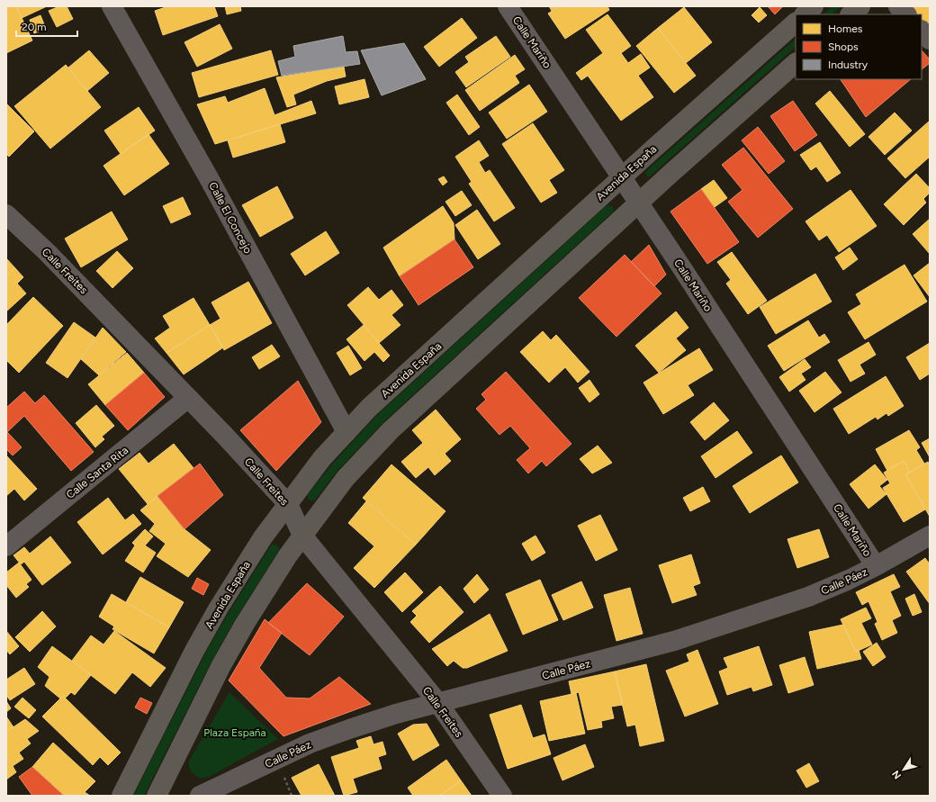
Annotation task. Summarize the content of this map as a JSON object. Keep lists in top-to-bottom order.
{
  "streets": {
    "main road": ["Avenida España"],
    "street": [
      "Calle Mariño",
      "Calle El Concejo",
      "Calle Freites",
      "Calle Santa Rita",
      "Calle Páez"
    ]
  },
  "crossings": [
    ["Calle Mariño", "Avenida España"],
    ["Calle Mariño", "Calle Páez"],
    ["Avenida España", "Calle El Concejo"],
    ["Avenida España", "Calle Freites"],
    ["Calle Freites", "Calle Santa Rita"],
    ["Calle Freites", "Calle Páez"]
  ],
  "parks": ["Plaza España"],
  "legend": ["Homes", "Shops", "Industry"],
  "scale_bar": "20 m",
  "north": "bottom left"
}
